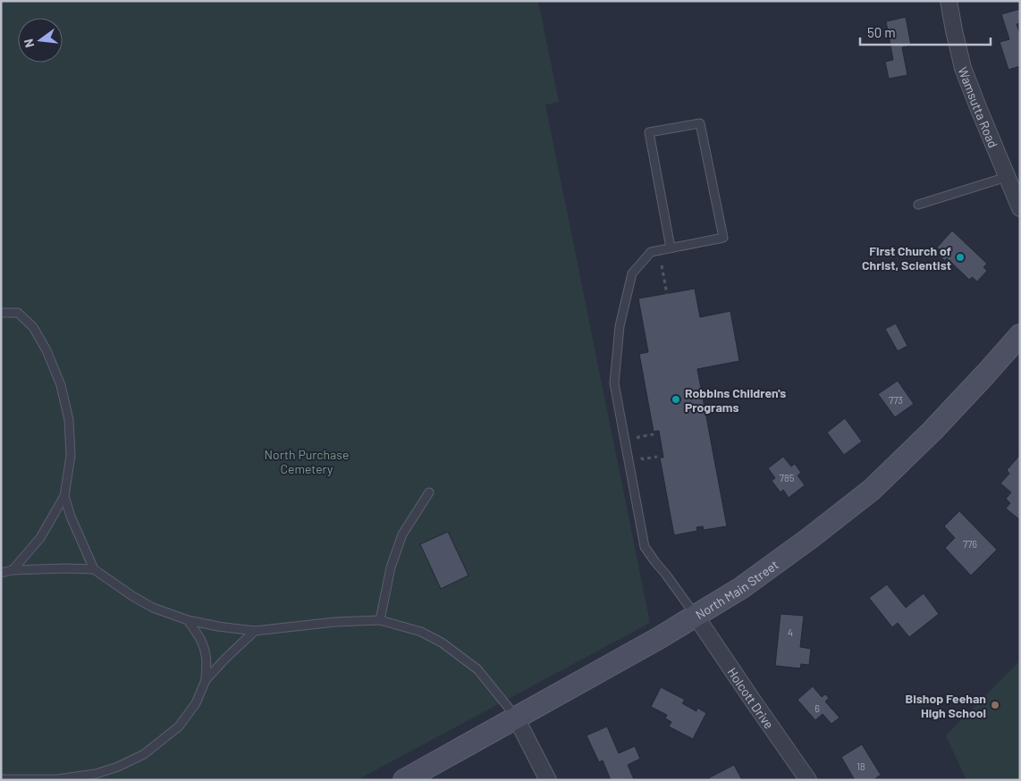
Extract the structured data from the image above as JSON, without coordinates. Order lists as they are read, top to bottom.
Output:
{
  "streets": {
    "main road": ["North Main Street"],
    "street": ["Wamsutta Road", "Holcott Drive"]
  },
  "crossings": [
    ["North Main Street", "Holcott Drive"]
  ],
  "parks": ["North Purchase Cemetery"],
  "places": ["First Church of Christ, Scientist", "Robbins Children's Programs", "Bishop Feehan High School"],
  "house_numbers": [
    "773",
    "785",
    "776",
    "4",
    "6",
    "18"
  ],
  "scale_bar": "50 m",
  "north": "left"
}
